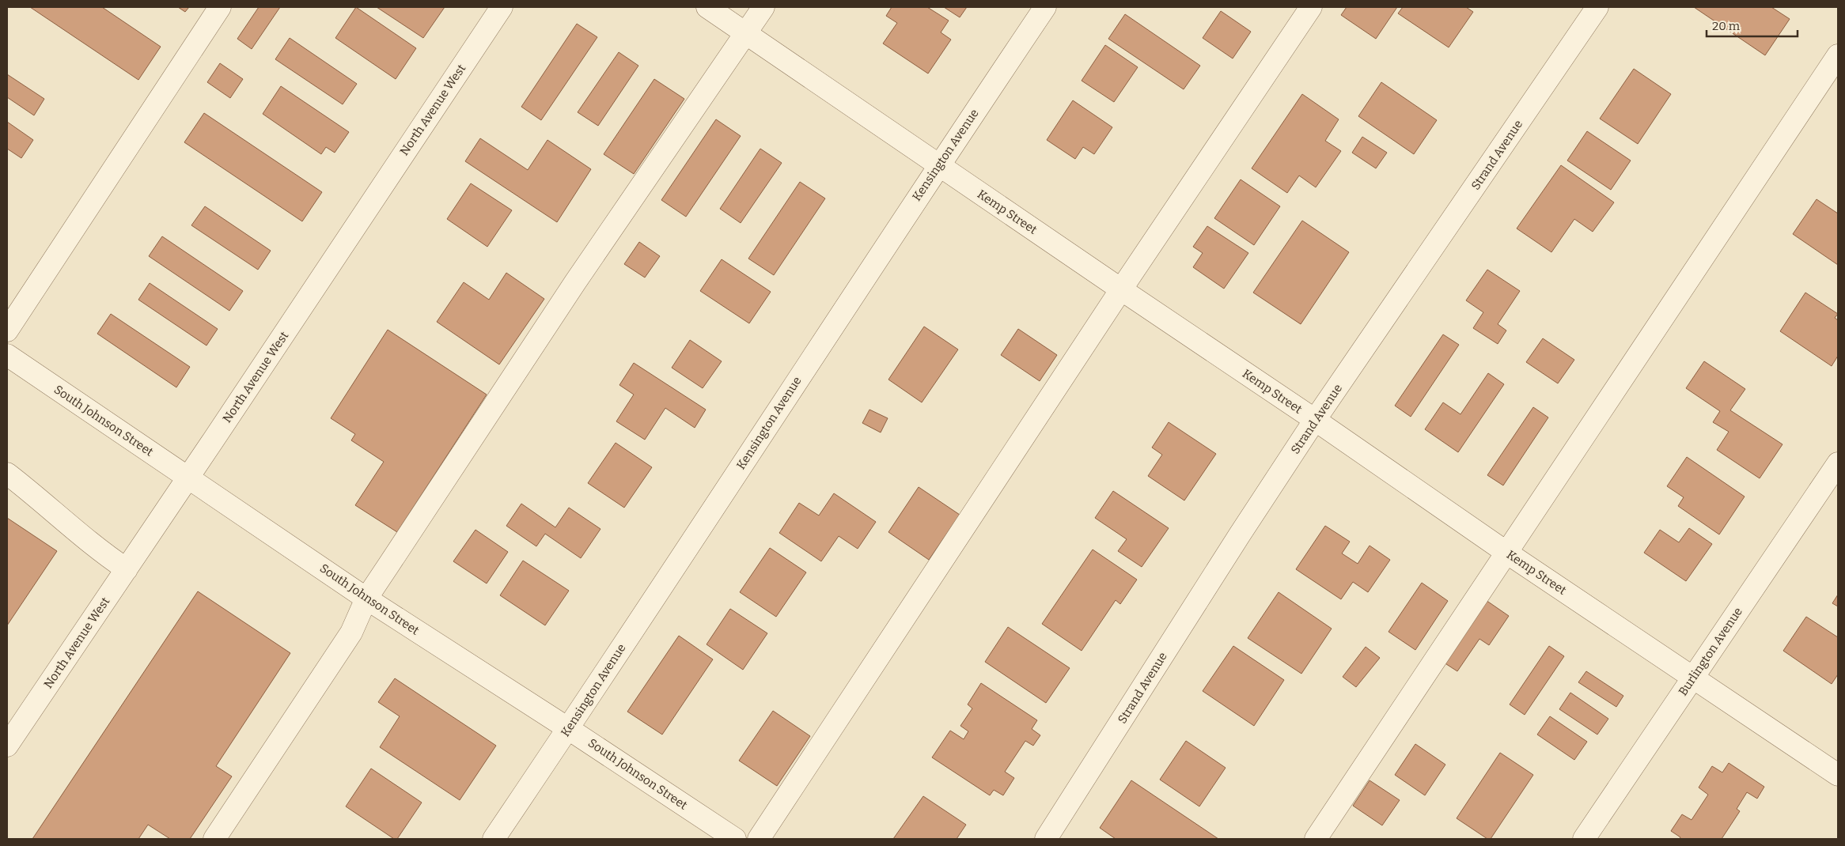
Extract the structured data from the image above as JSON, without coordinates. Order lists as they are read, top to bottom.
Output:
{
  "streets": {
    "street": [
      "North Avenue West",
      "Kensington Avenue",
      "Strand Avenue",
      "Kemp Street",
      "South Johnson Street",
      "Burlington Avenue"
    ]
  },
  "crossings": [
    ["North Avenue West", "South Johnson Street"],
    ["Kensington Avenue", "Kemp Street"],
    ["Kensington Avenue", "South Johnson Street"],
    ["Strand Avenue", "Kemp Street"],
    ["Kemp Street", "Burlington Avenue"]
  ],
  "scale_bar": "20 m"
}
